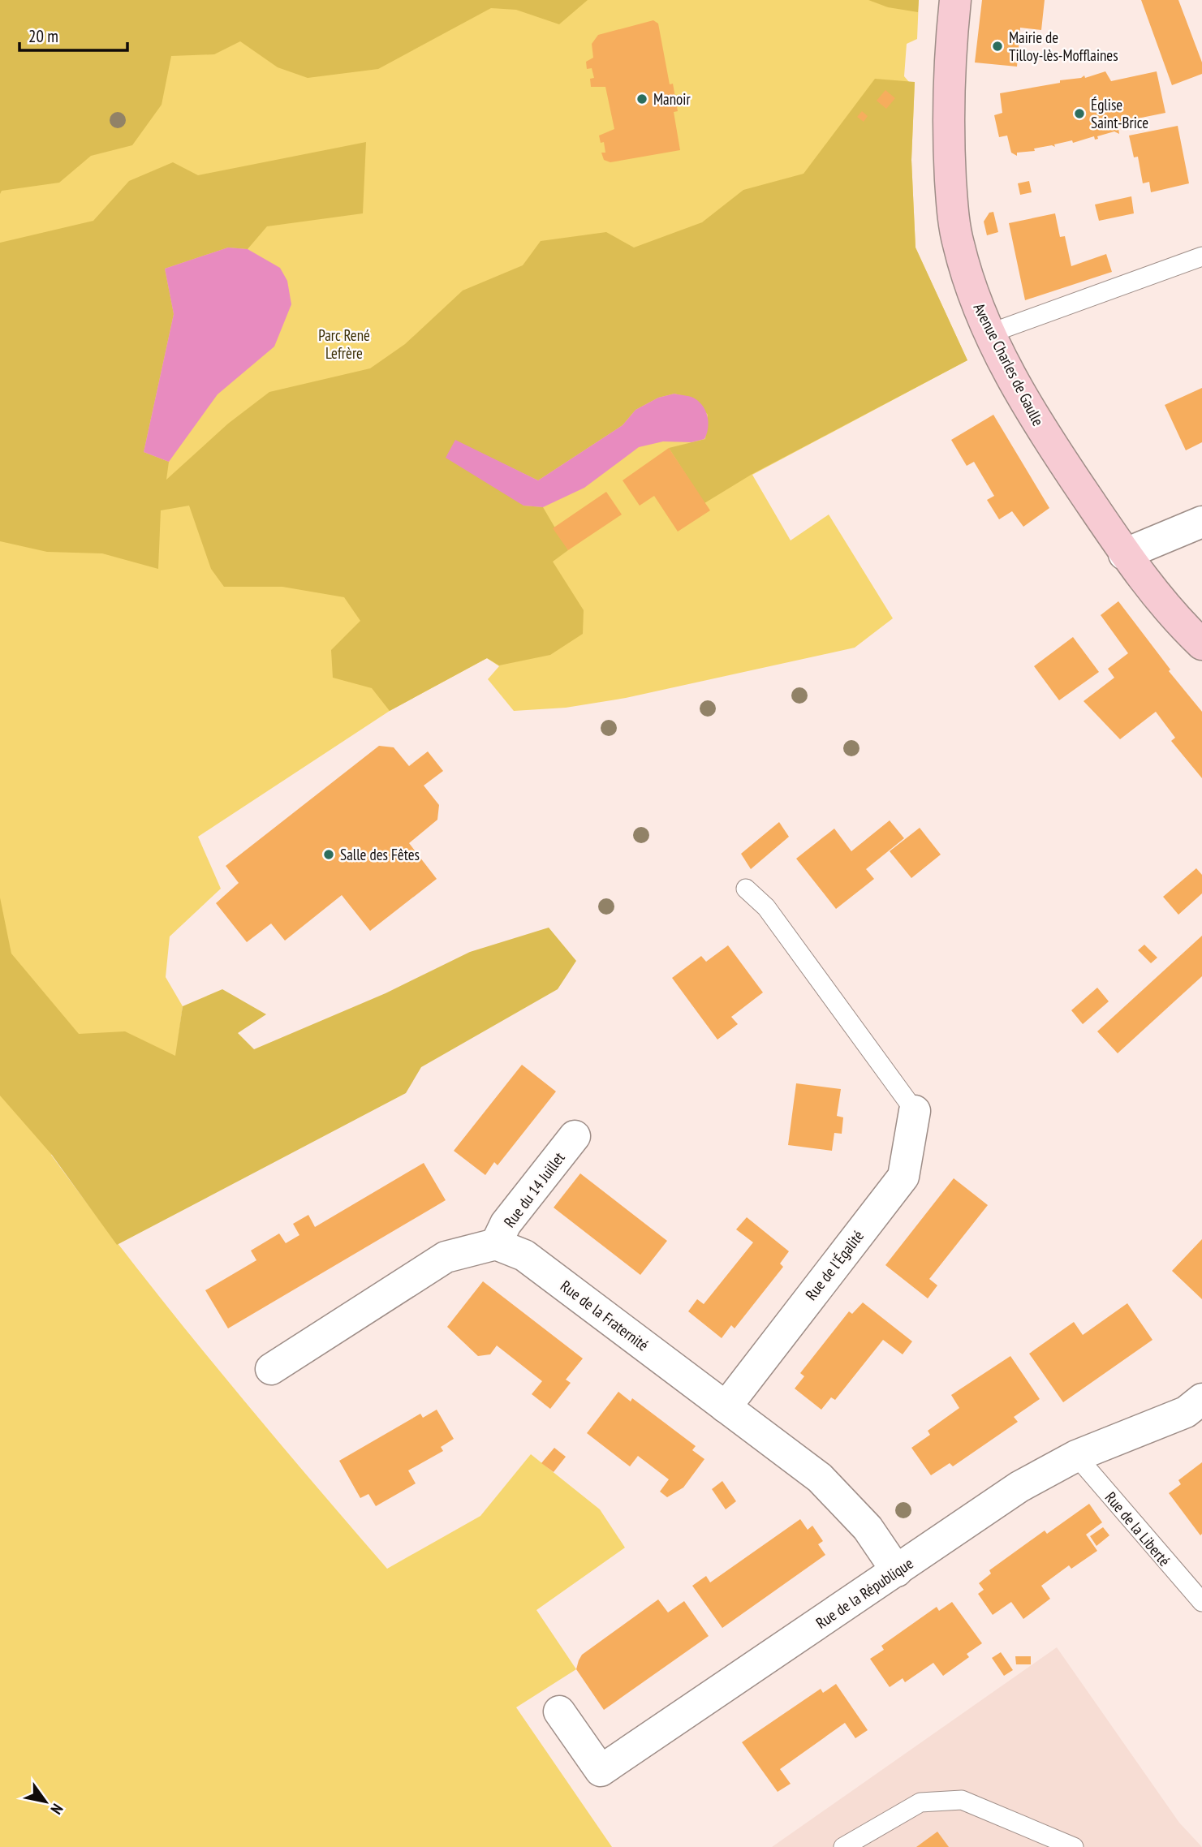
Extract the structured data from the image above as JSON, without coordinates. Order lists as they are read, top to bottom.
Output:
{
  "streets": {
    "street": [
      "Avenue Charles de Gaulle",
      "Rue du 14 Juillet",
      "Rue de l'Égalité",
      "Rue de la Fraternité",
      "Rue de la République"
    ],
    "lane": ["Rue de la Liberté"]
  },
  "crossings": [
    ["Rue du 14 Juillet", "Rue de la Fraternité"],
    ["Rue de l'Égalité", "Rue de la Fraternité"],
    ["Rue de la Fraternité", "Rue de la République"],
    ["Rue de la Liberté", "Rue de la République"]
  ],
  "parks": ["Parc René Lefrère"],
  "places": [
    "Mairie de Tilloy-lès-Mofflaines",
    "Manoir",
    "Église Saint-Brice",
    "Salle des Fêtes"
  ],
  "scale_bar": "20 m",
  "north": "bottom right"
}
